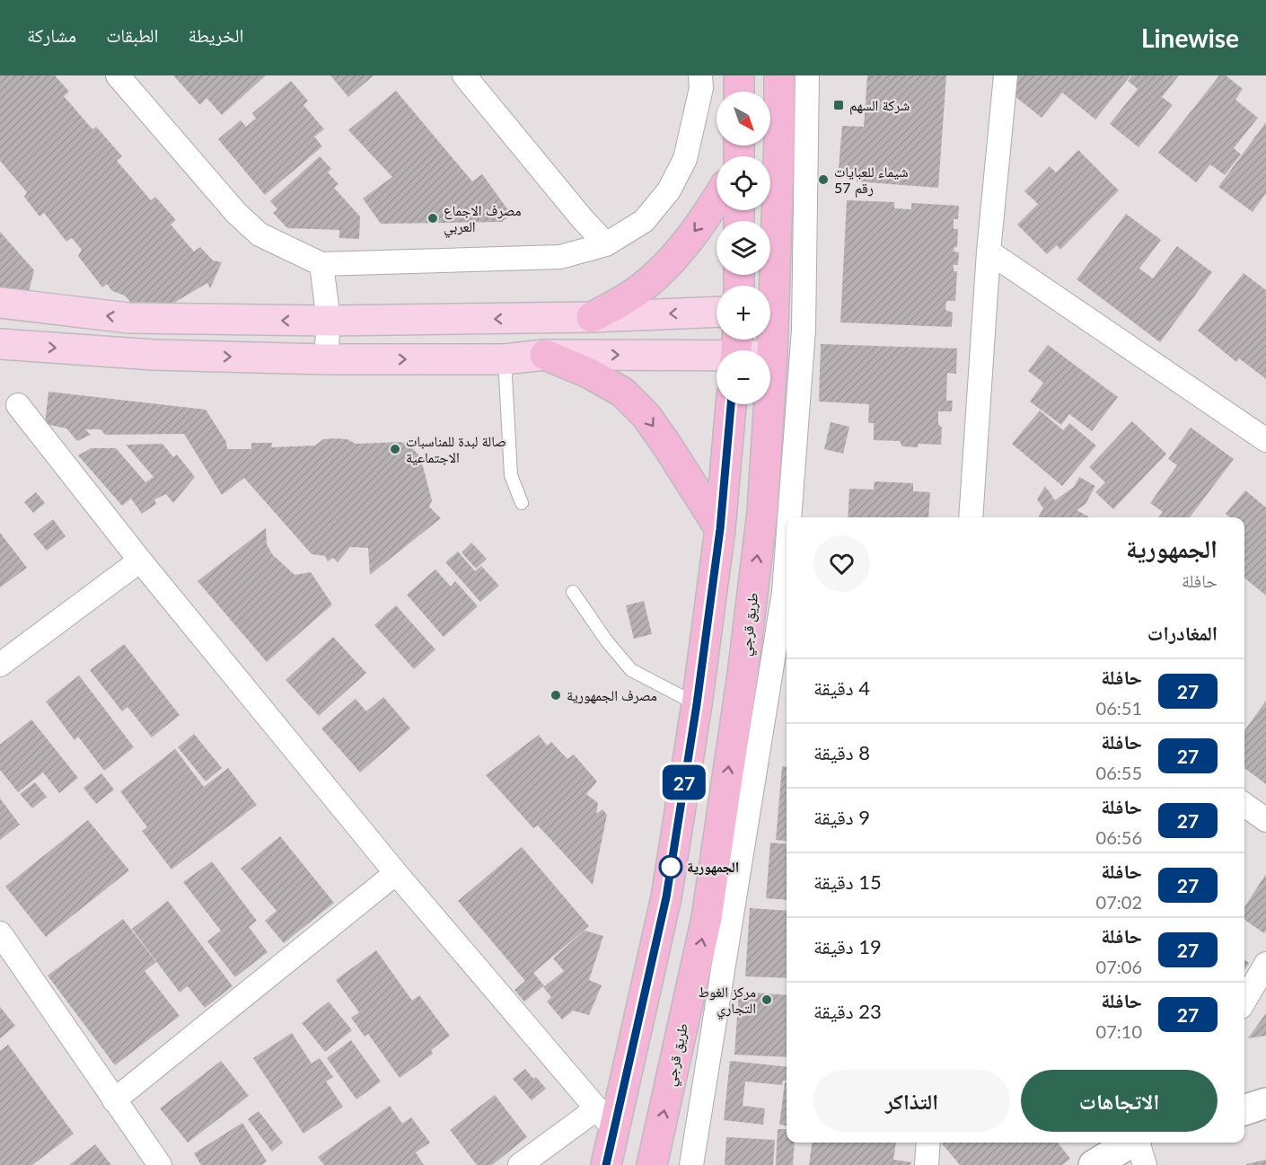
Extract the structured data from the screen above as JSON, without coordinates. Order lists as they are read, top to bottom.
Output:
{
  "streets": {
    "highway": ["طريق قرجي"]
  },
  "places": {
    "transit": ["شركة السهم"],
    "other": [
      "شيماء للعبايات رقم 57",
      "مصرف الاجماع العربي",
      "صالة لبدة للمناسبات الاجتماعية",
      "مصرف الجمهورية",
      "الجمهورية",
      "مركز الغوط التجاري"
    ]
  },
  "lines": ["bus line 27"],
  "north": "bottom right",
  "page": {
    "header": "Linewise",
    "nav": ["الخريطة", "الطبقات", "مشاركة"],
    "on_map": "27",
    "map_buttons": ["+", "−"],
    "heading": [
      ["الجمهورية", "حافلة"],
      "المغادرات"
    ],
    "list": [
      {
        "mark": "27",
        "name": "حافلة",
        "note": "06:51",
        "value": "4 دقيقة"
      },
      {
        "mark": "27",
        "name": "حافلة",
        "note": "06:55",
        "value": "8 دقيقة"
      },
      {
        "mark": "27",
        "name": "حافلة",
        "note": "06:56",
        "value": "9 دقيقة"
      },
      {
        "mark": "27",
        "name": "حافلة",
        "note": "07:02",
        "value": "15 دقيقة"
      },
      {
        "mark": "27",
        "name": "حافلة",
        "note": "07:06",
        "value": "19 دقيقة"
      },
      {
        "mark": "27",
        "name": "حافلة",
        "note": "07:10",
        "value": "23 دقيقة"
      }
    ],
    "buttons": ["الاتجاهات", "التذاكر"]
  }
}
